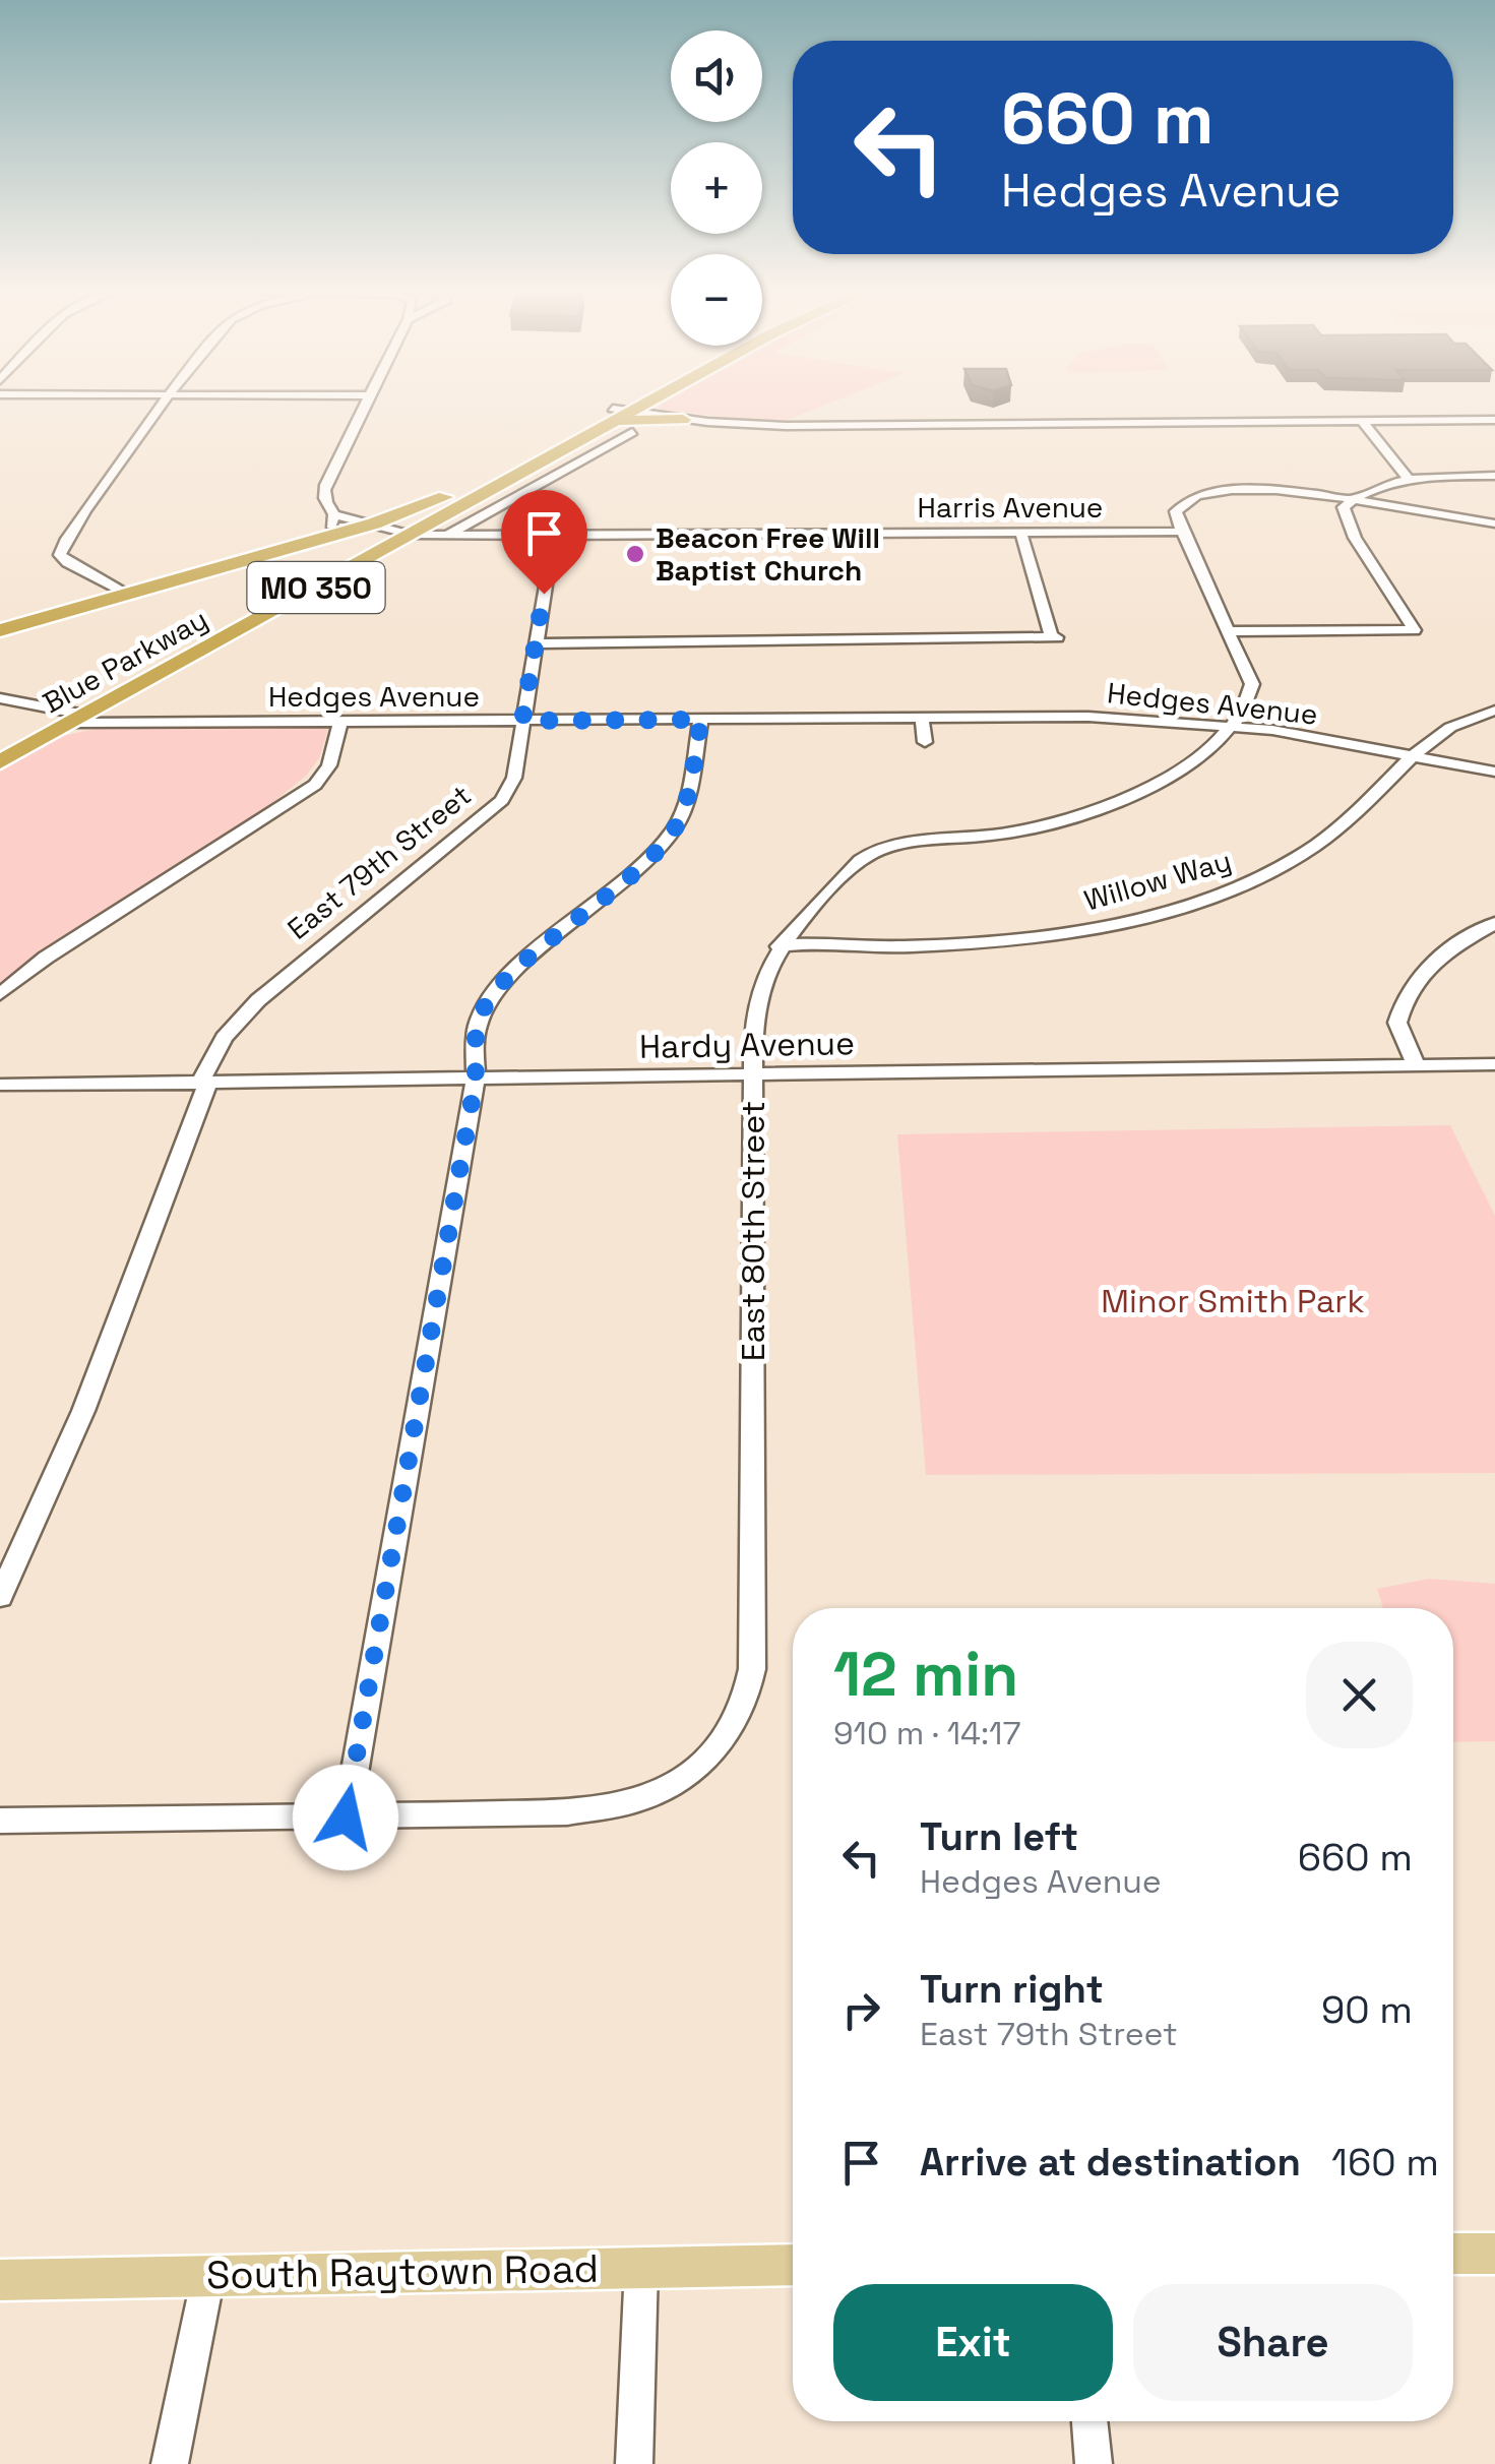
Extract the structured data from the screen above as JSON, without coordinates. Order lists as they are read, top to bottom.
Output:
{
  "streets": {
    "highway": ["MO 350", "Blue Parkway"],
    "main road": ["South Raytown Road"],
    "street": [
      "Harris Avenue",
      "Hedges Avenue",
      "East 79th Street",
      "Willow Way",
      "Hardy Avenue",
      "East 80th Street"
    ]
  },
  "crossings": [
    ["Harris Avenue", "Blue Parkway"],
    ["Harris Avenue", "East 79th Street"],
    ["Blue Parkway", "Hedges Avenue"],
    ["Hedges Avenue", "East 79th Street"],
    ["Hedges Avenue", "Willow Way"],
    ["Hedges Avenue", "East 80th Street"],
    ["East 79th Street", "Hardy Avenue"],
    ["Willow Way", "East 80th Street"],
    ["Hardy Avenue", "East 80th Street"]
  ],
  "parks": ["Minor Smith Park"],
  "places": ["Beacon Free Will Baptist Church"],
  "page": {
    "map_buttons": ["+", "−"],
    "turn": ["660 m", "Hedges Avenue"],
    "heading": ["12 min", "910 m · 14:17"],
    "list": [
      {
        "name": "Turn left",
        "note": "Hedges Avenue",
        "value": "660 m"
      },
      {
        "name": "Turn right",
        "note": "East 79th Street",
        "value": "90 m"
      },
      {
        "name": "Arrive at destination",
        "value": "160 m"
      }
    ],
    "buttons": ["Exit", "Share"]
  }
}
